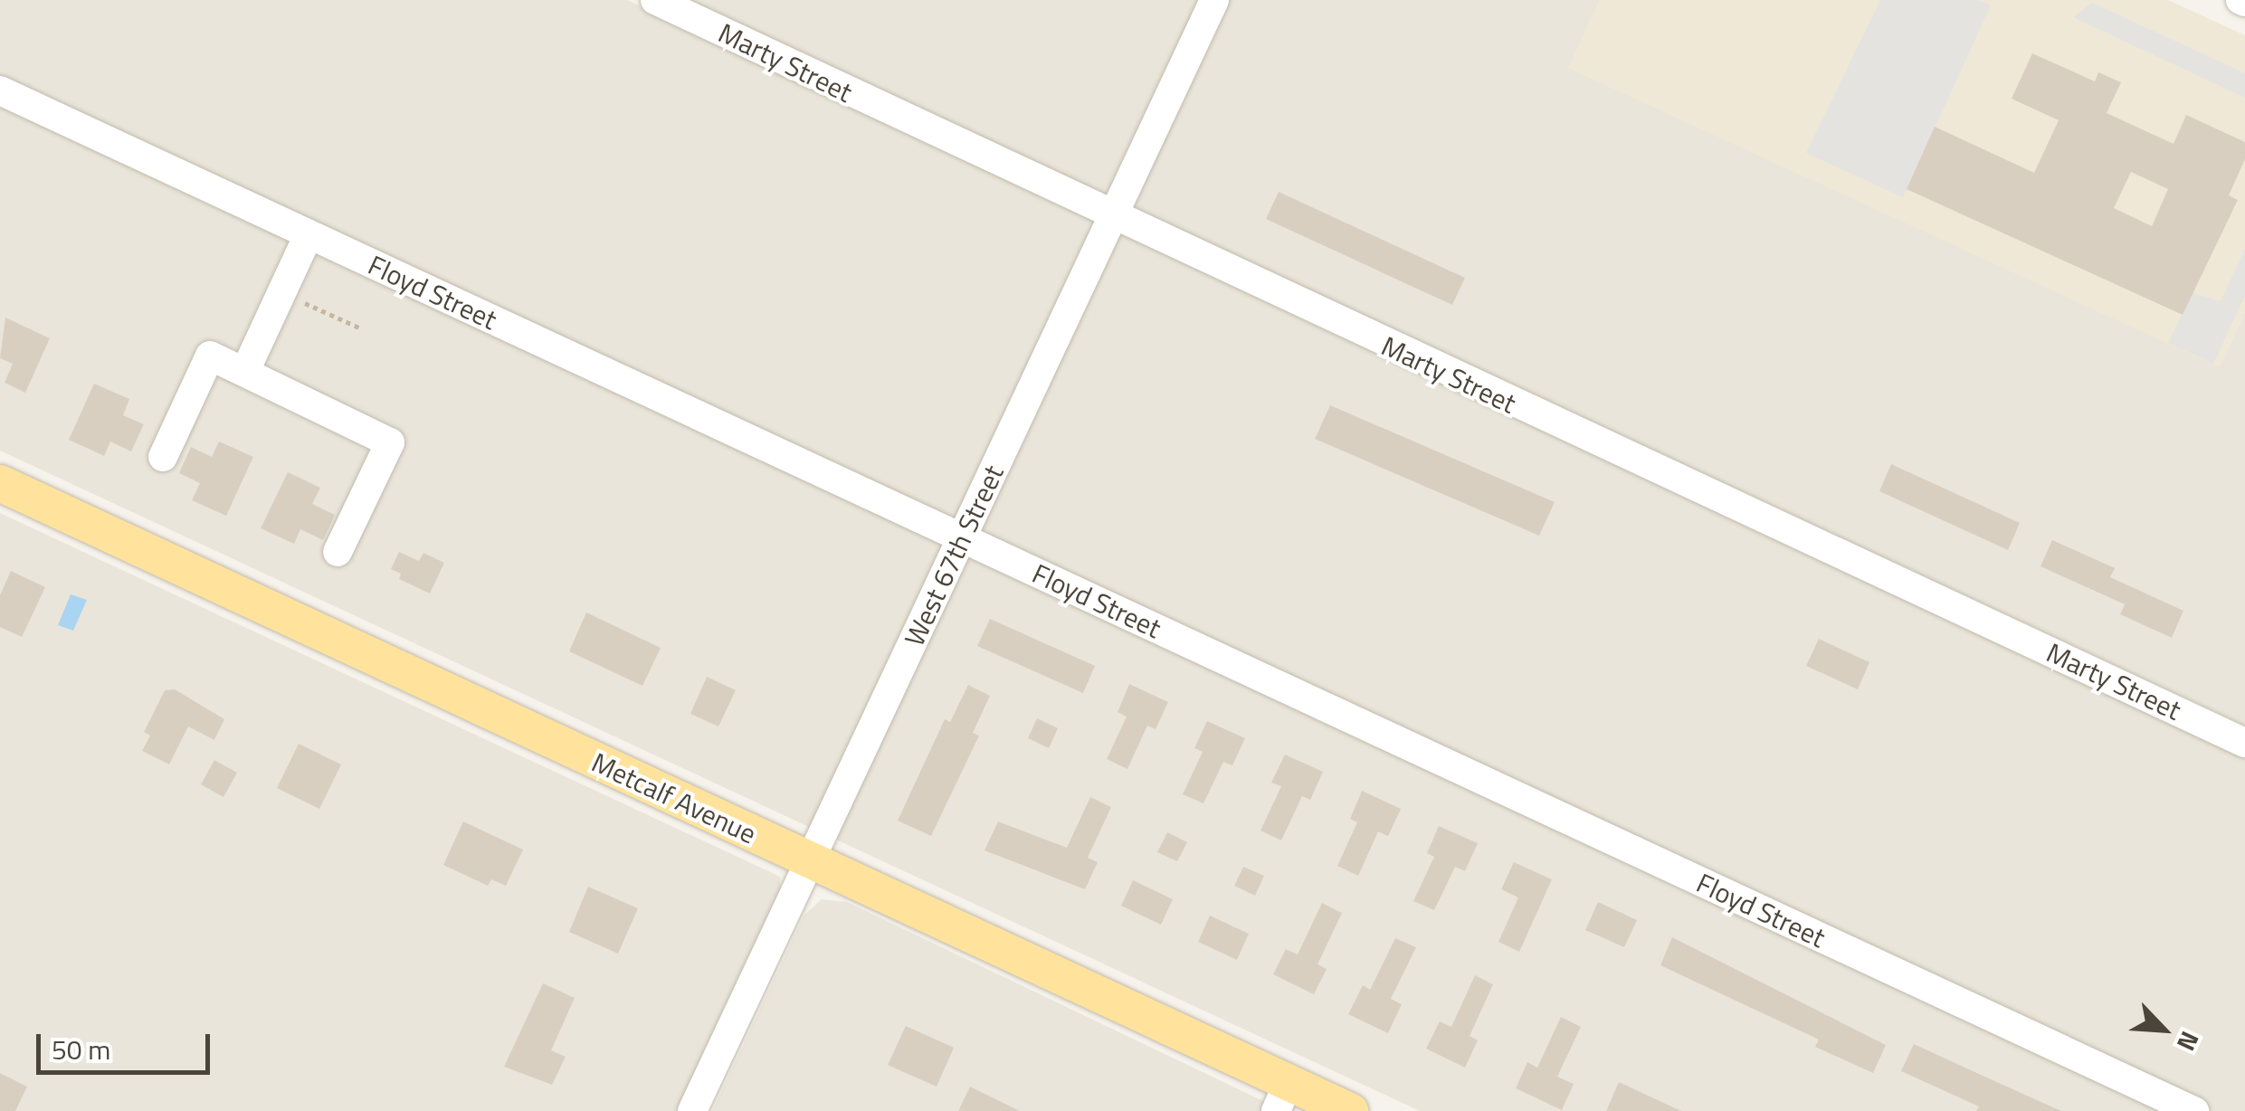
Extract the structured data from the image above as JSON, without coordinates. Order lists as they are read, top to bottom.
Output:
{
  "streets": {
    "main road": ["Metcalf Avenue"],
    "street": ["Marty Street", "Floyd Street", "West 67th Street"]
  },
  "crossings": [
    ["Marty Street", "West 67th Street"],
    ["Floyd Street", "West 67th Street"],
    ["West 67th Street", "Metcalf Avenue"]
  ],
  "scale_bar": "50 m",
  "north": "bottom right"
}
